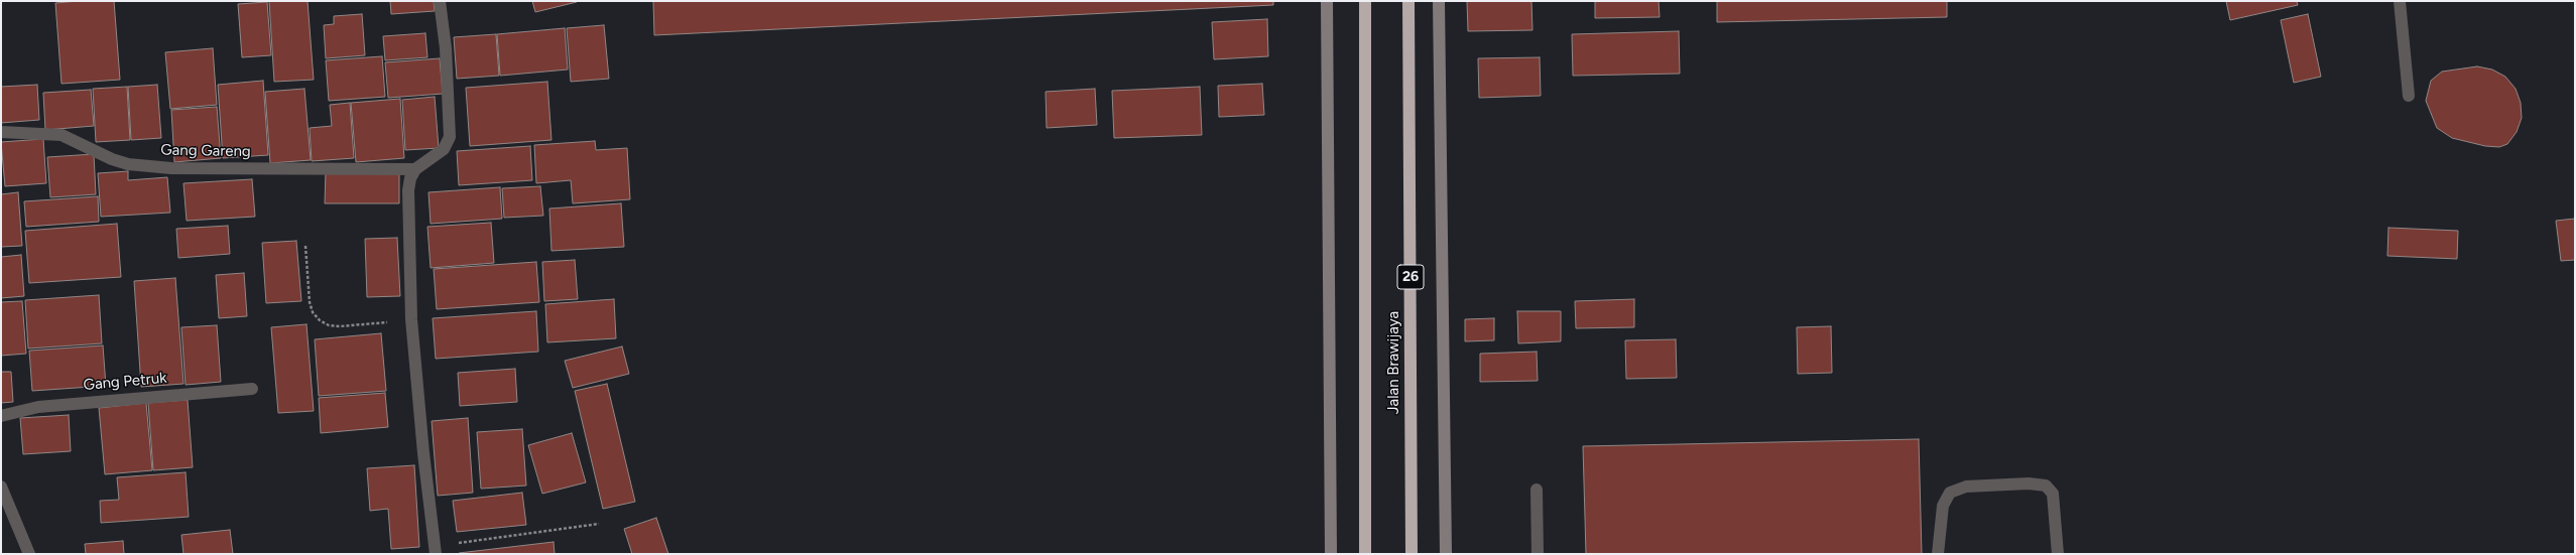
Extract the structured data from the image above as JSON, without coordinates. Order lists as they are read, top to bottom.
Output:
{
  "streets": {
    "highway": ["26", "Jalan Brawijaya"],
    "street": ["Gang Gareng", "Gang Petruk"]
  }
}
